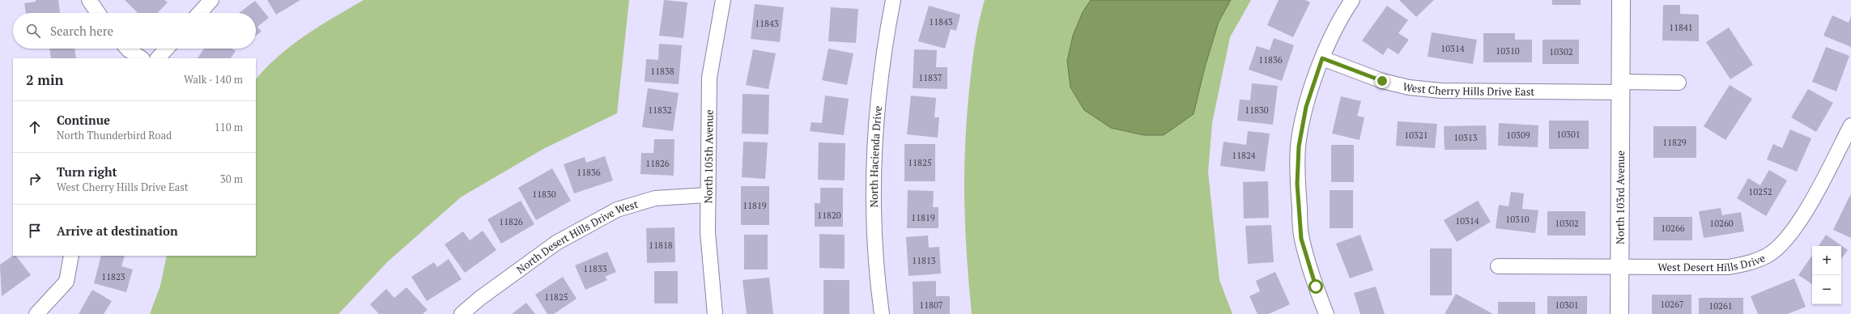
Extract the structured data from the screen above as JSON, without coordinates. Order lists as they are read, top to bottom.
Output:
{
  "streets": {
    "street": [
      "West Cherry Hills Drive East",
      "North 105th Avenue",
      "North Hacienda Drive",
      "North 103rd Avenue",
      "North Desert Hills Drive West",
      "West Desert Hills Drive"
    ]
  },
  "crossings": [
    ["West Cherry Hills Drive East", "North 103rd Avenue"],
    ["North 105th Avenue", "North Desert Hills Drive West"],
    ["North 103rd Avenue", "West Desert Hills Drive"]
  ],
  "house_numbers": [
    "11843",
    "11843",
    "11841",
    "10314",
    "10310",
    "10302",
    "11836",
    "11838",
    "11837",
    "11832",
    "11830",
    "10301",
    "10321",
    "10309",
    "10313",
    "11829",
    "11824",
    "11825",
    "11826",
    "11836",
    "10252",
    "11830",
    "11819",
    "11820",
    "11819",
    "10310",
    "10314",
    "11826",
    "10302",
    "10260",
    "10266",
    "11818",
    "11813",
    "11833",
    "11823",
    "11825",
    "10267",
    "11807",
    "10301",
    "10261"
  ],
  "page": {
    "search": "Search here",
    "heading": ["2 min", "Walk · 140 m"],
    "list": [
      ["Continue", "North Thunderbird Road", "110 m"],
      ["Turn right", "West Cherry Hills Drive East", "30 m"],
      "Arrive at destination"
    ],
    "map_buttons": ["+", "−"]
  }
}
